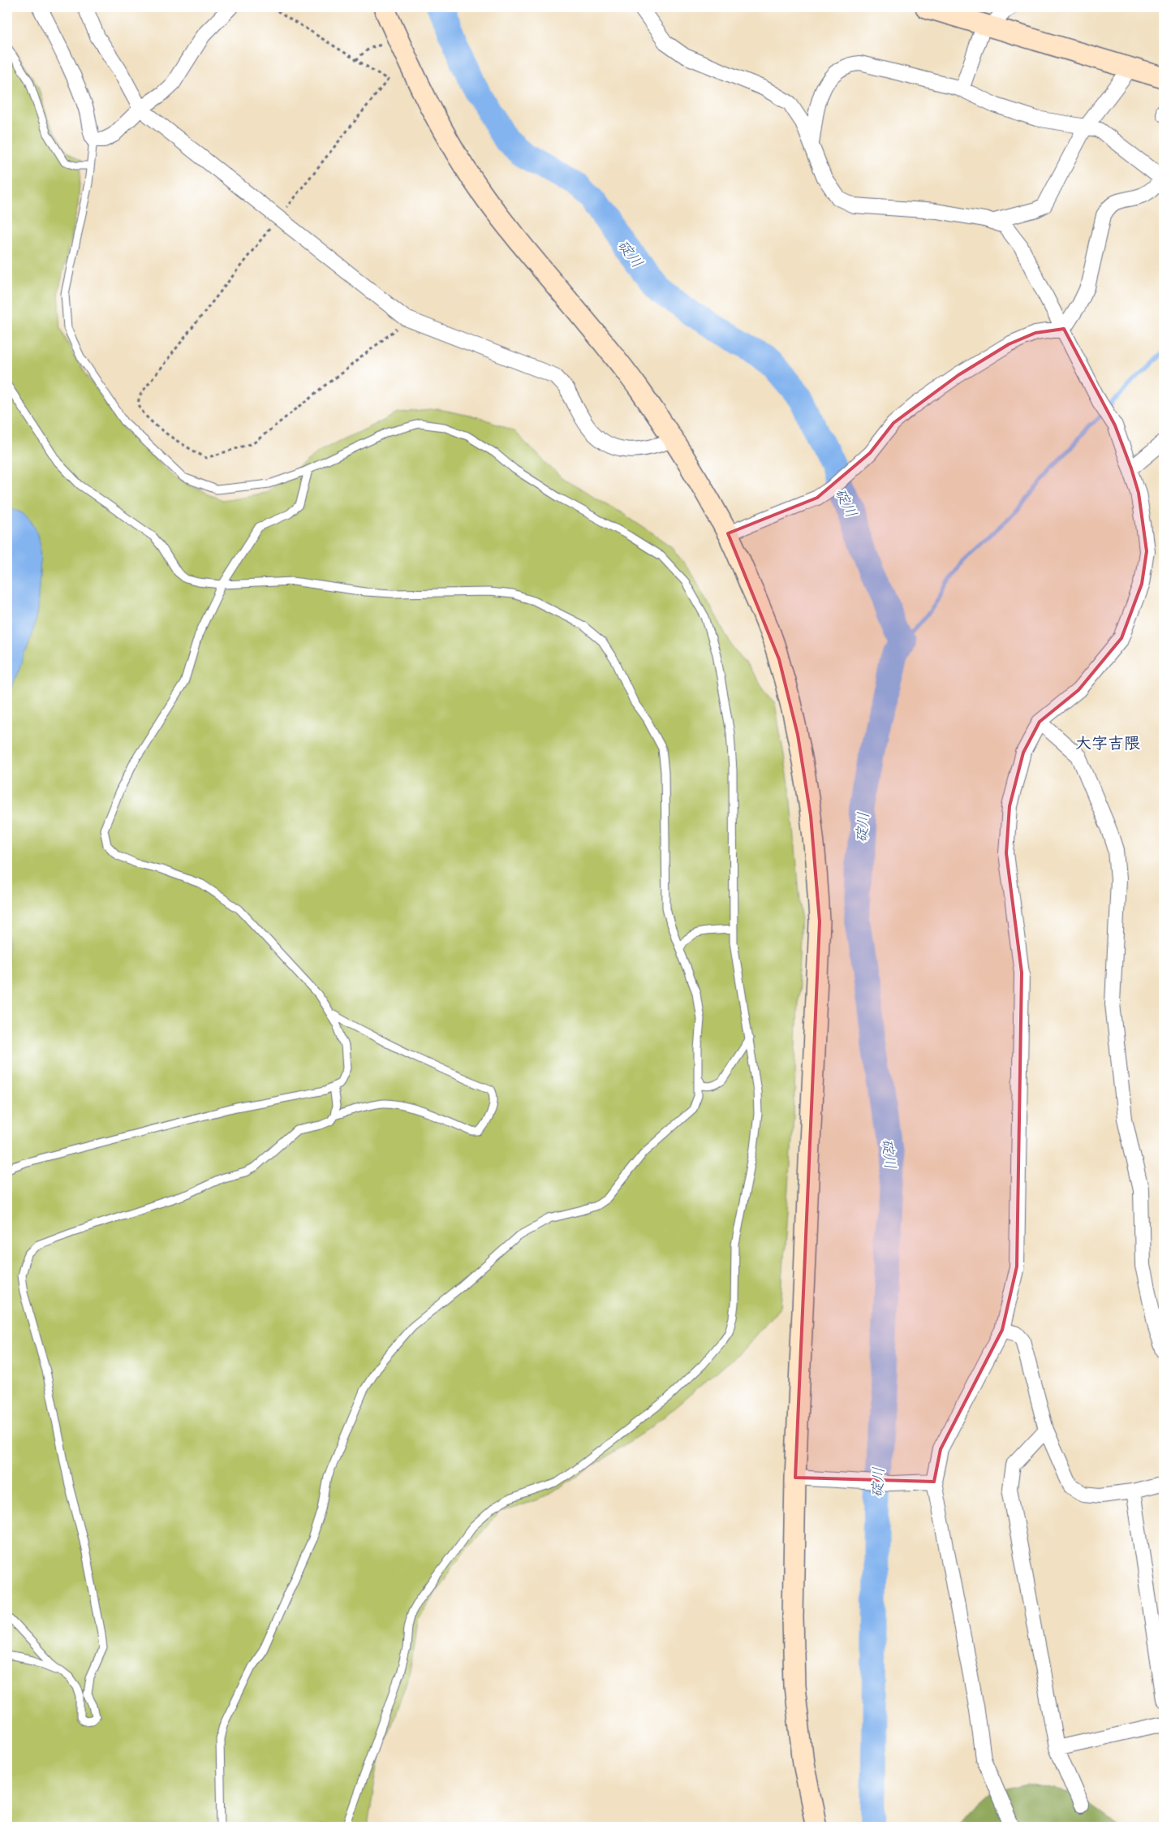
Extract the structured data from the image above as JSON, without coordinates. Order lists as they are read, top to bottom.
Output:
{
  "districts": ["大字吉隈"],
  "water": ["碇川"]
}
